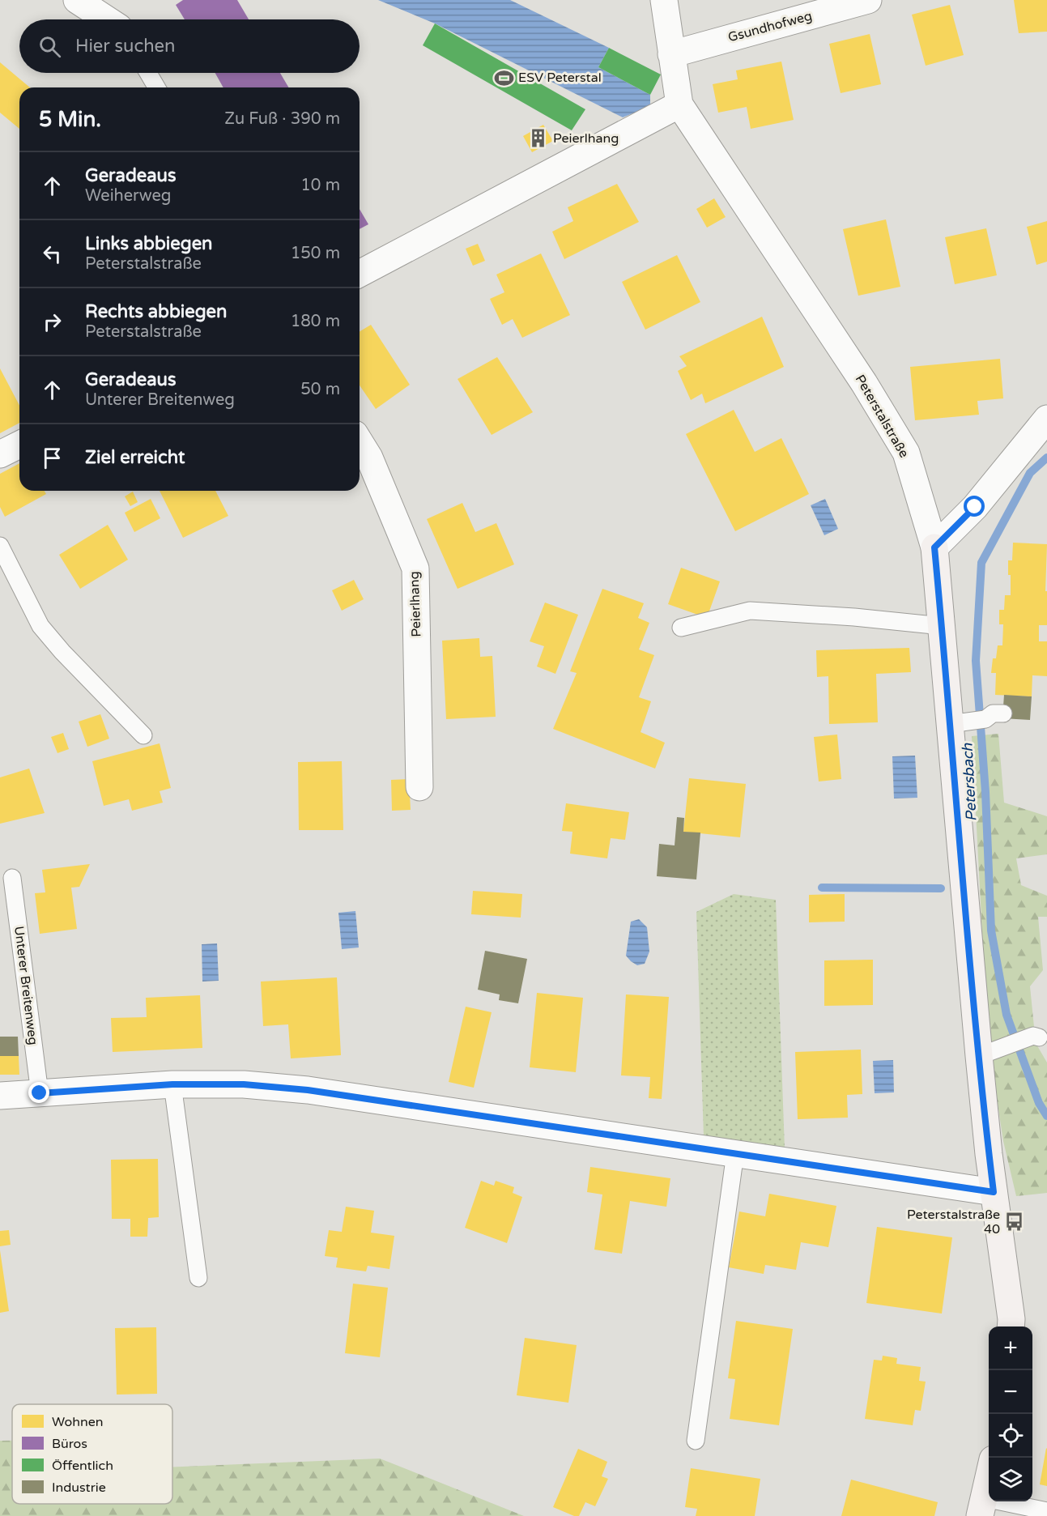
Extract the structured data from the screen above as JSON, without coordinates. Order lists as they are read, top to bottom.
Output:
{
  "streets": {
    "street": ["Gsundhofweg", "Peterstalstraße", "Peierlhang"],
    "lane": ["Unterer Breitenweg"]
  },
  "crossings": [
    ["Gsundhofweg", "Peterstalstraße"]
  ],
  "water": ["Petersbach"],
  "places": {
    "sports": ["ESV Peterstal"],
    "building": ["Peierlhang"],
    "bus stop": ["Peterstalstraße 40"]
  },
  "legend": [
    "Wohnen",
    "Büros",
    "Öffentlich",
    "Industrie"
  ],
  "page": {
    "search": "Hier suchen",
    "heading": ["5 Min.", "Zu Fuß · 390 m"],
    "list": [
      ["Geradeaus", "Weiherweg", "10 m"],
      ["Links abbiegen", "Peterstalstraße", "150 m"],
      ["Rechts abbiegen", "Peterstalstraße", "180 m"],
      ["Geradeaus", "Unterer Breitenweg", "50 m"],
      "Ziel erreicht"
    ],
    "map_buttons": ["+", "−"]
  }
}
